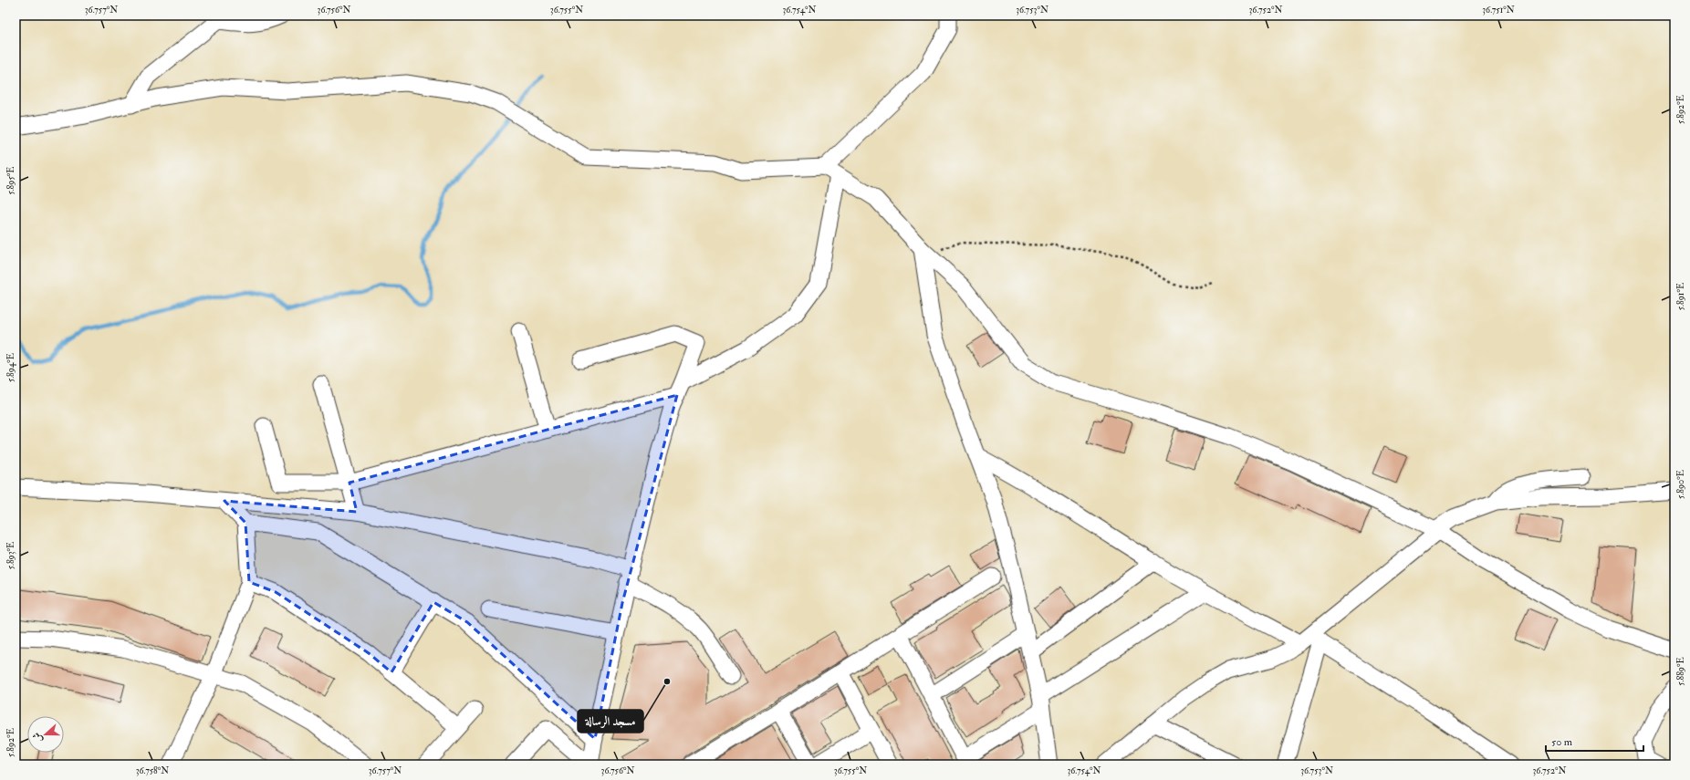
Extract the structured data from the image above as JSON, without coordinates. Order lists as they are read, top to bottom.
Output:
{
  "places": ["مسجد الرسالة"],
  "scale_bar": "50 m",
  "north": "left",
  "coordinates": [
    "36.757°N",
    "36.756°N",
    "36.755°N",
    "36.754°N",
    "36.753°N",
    "36.752°N",
    "36.751°N",
    "5.892°E",
    "5.895°E",
    "5.891°E",
    "5.894°E",
    "5.890°E",
    "5.893°E",
    "5.889°E",
    "36.758°N"
  ]
}
